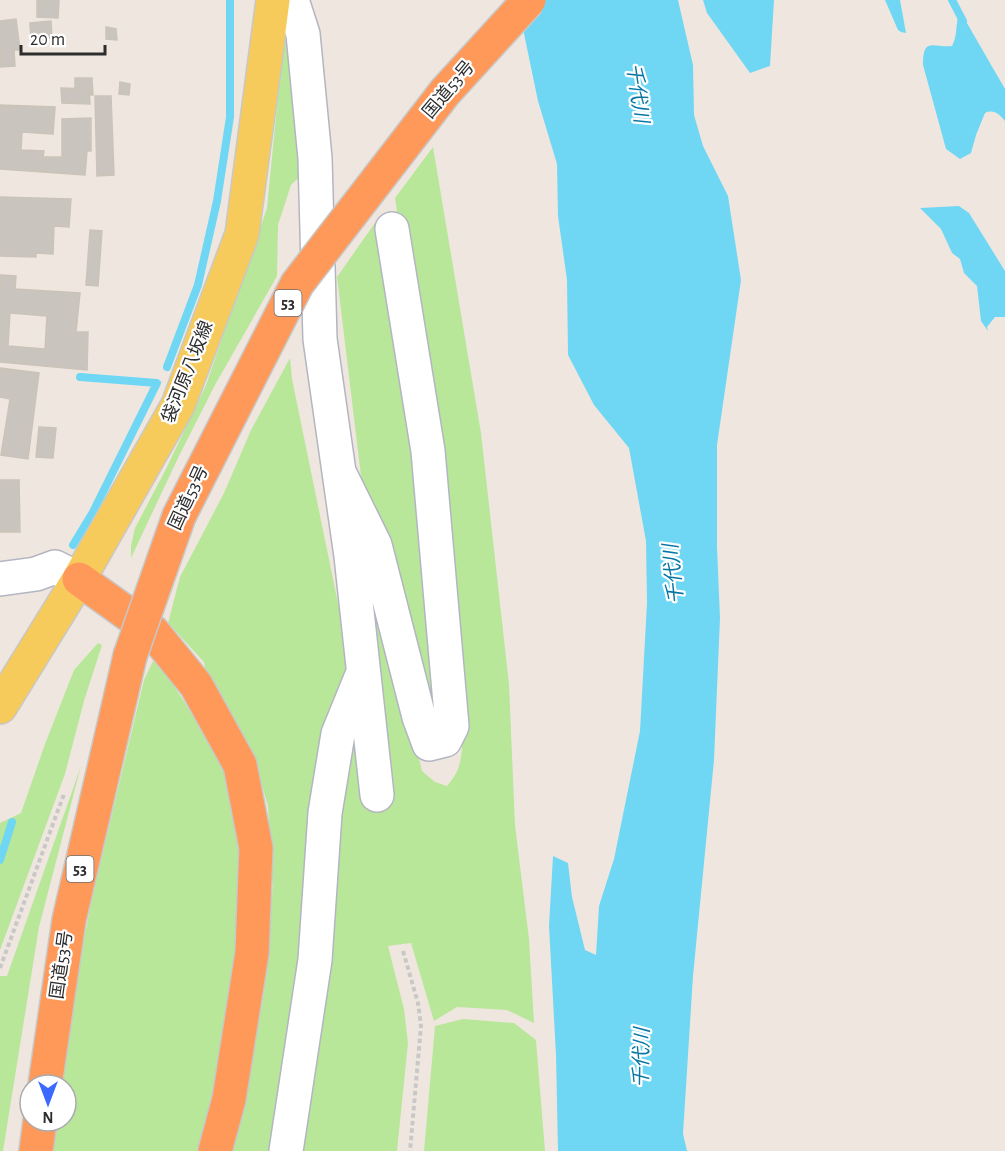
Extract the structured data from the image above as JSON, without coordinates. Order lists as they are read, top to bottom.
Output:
{
  "streets": {
    "highway": ["国道53号", "53"],
    "main road": ["袋河原八坂線"]
  },
  "water": ["千代川"],
  "scale_bar": "20 m",
  "north": "bottom"
}
